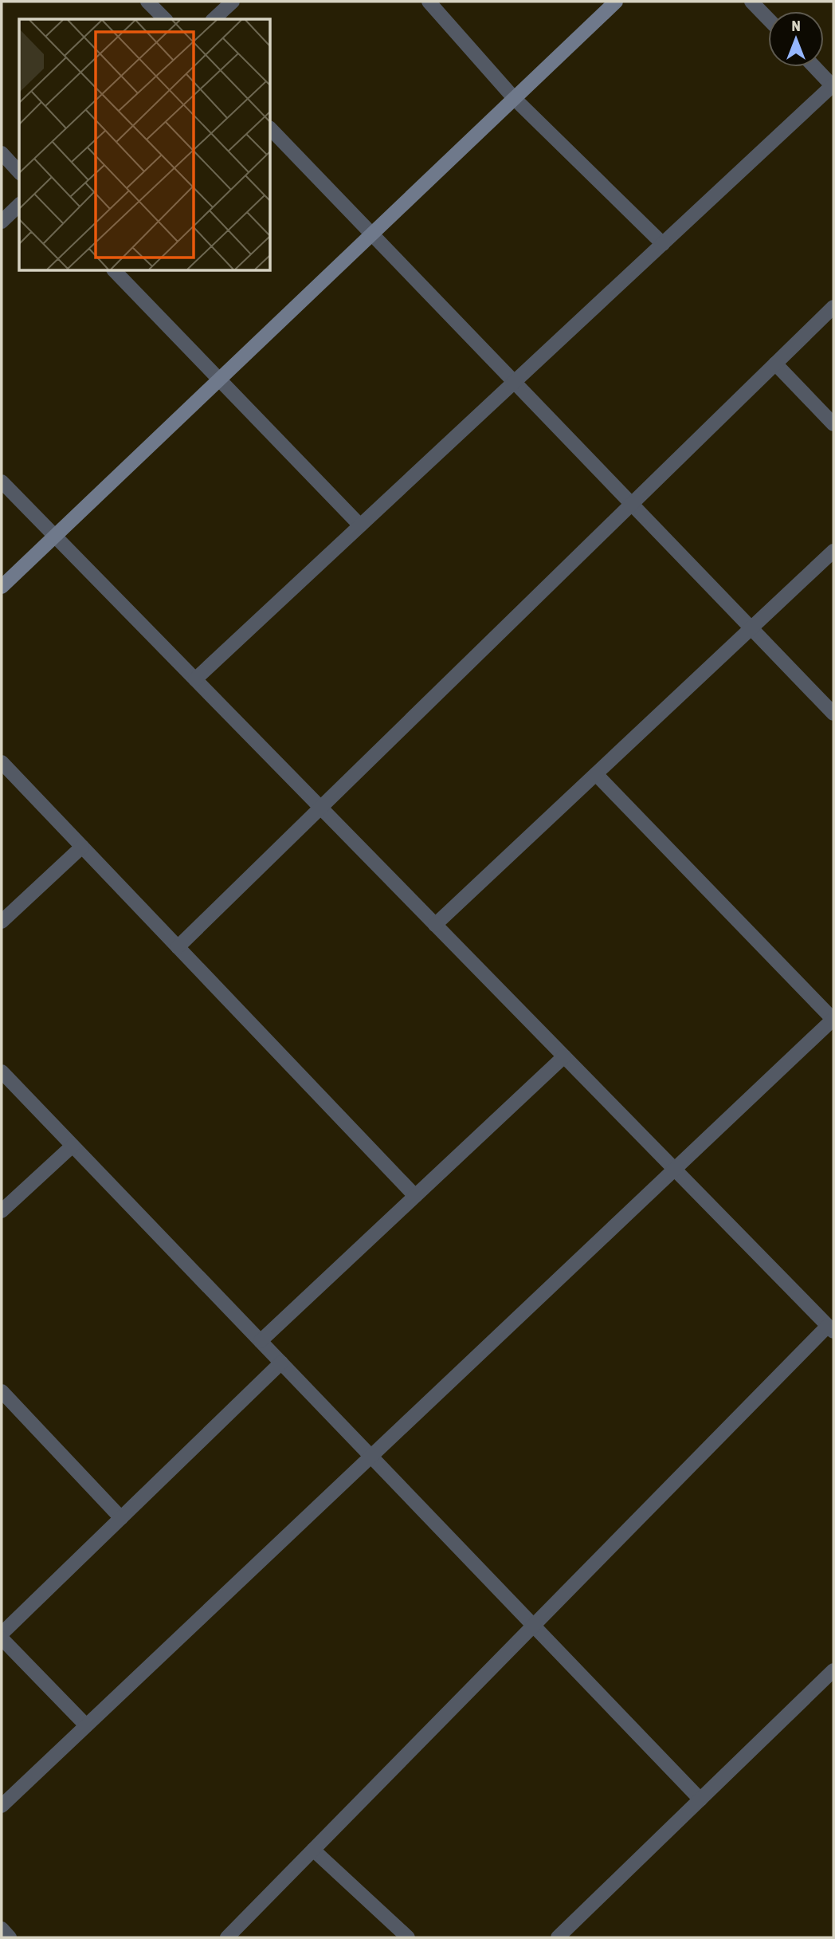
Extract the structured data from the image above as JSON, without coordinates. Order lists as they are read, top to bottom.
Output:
{
  "north": "top"
}
